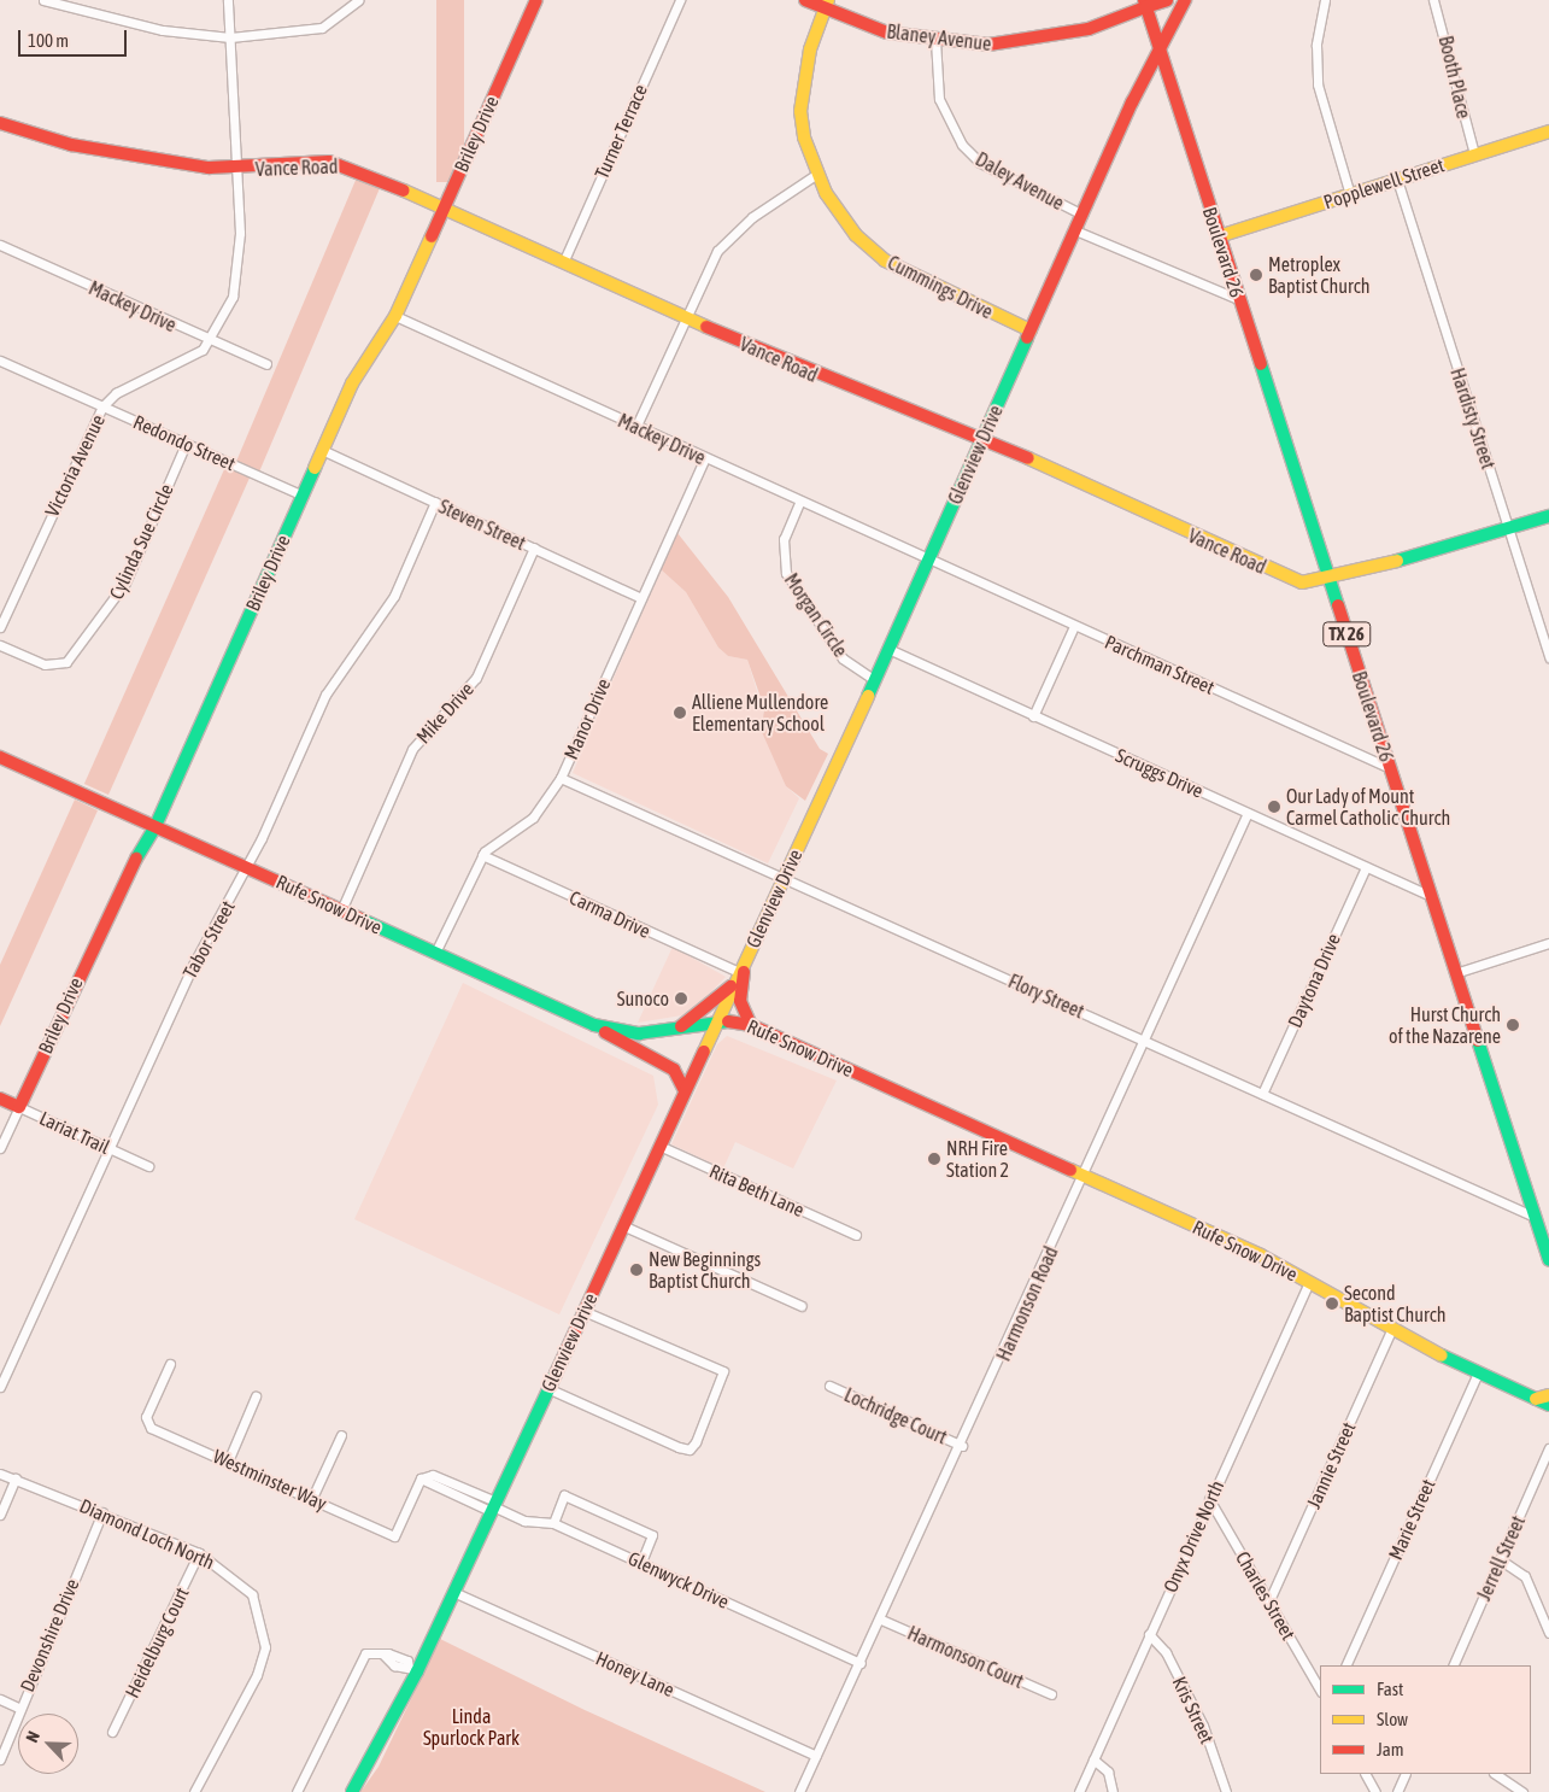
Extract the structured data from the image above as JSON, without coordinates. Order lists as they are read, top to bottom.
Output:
{
  "streets": {
    "main road": [
      "Blaney Avenue",
      "Briley Drive",
      "Vance Road",
      "Popplewell Street",
      "Boulevard 26",
      "Cummings Drive",
      "Glenview Drive",
      "TX 26",
      "Rufe Snow Drive",
      "Lariat Trail"
    ],
    "street": [
      "Booth Place",
      "Turner Terrace",
      "Daley Avenue",
      "Mackey Drive",
      "Hardisty Street",
      "Redondo Street",
      "Victoria Avenue",
      "Steven Street",
      "Cylinda Sue Circle",
      "Morgan Circle",
      "Parchman Street",
      "Mike Drive",
      "Manor Drive",
      "Scruggs Drive",
      "Carma Drive",
      "Tabor Street",
      "Daytona Drive",
      "Flory Street",
      "Rita Beth Lane",
      "Harmonson Road",
      "Lochridge Court",
      "Jannie Street",
      "Westminster Way",
      "Marie Street",
      "Diamond Loch North",
      "Onyx Drive North",
      "Jerrell Street",
      "Glenwyck Drive",
      "Charles Street",
      "Devonshire Drive",
      "Heidelburg Court",
      "Harmonson Court",
      "Honey Lane",
      "Kris Street"
    ]
  },
  "crossings": [
    ["Blaney Avenue", "Daley Avenue"],
    ["Blaney Avenue", "Boulevard 26"],
    ["Blaney Avenue", "Cummings Drive"],
    ["Booth Place", "Popplewell Street"],
    ["Turner Terrace", "Vance Road"],
    ["Briley Drive", "Vance Road"],
    ["Briley Drive", "Mackey Drive"],
    ["Briley Drive", "Redondo Street"],
    ["Briley Drive", "Steven Street"],
    ["Briley Drive", "Rufe Snow Drive"],
    ["Briley Drive", "Lariat Trail"],
    ["Vance Road", "Boulevard 26"],
    ["Vance Road", "Hardisty Street"],
    ["Vance Road", "Glenview Drive"],
    ["Vance Road", "Victoria Avenue"],
    ["Daley Avenue", "Boulevard 26"],
    ["Daley Avenue", "Glenview Drive"],
    ["Popplewell Street", "Boulevard 26"],
    ["Popplewell Street", "Hardisty Street"],
    ["Boulevard 26", "Glenview Drive"],
    ["Boulevard 26", "Parchman Street"],
    ["Boulevard 26", "Scruggs Drive"],
    ["Boulevard 26", "Flory Street"],
    ["Cummings Drive", "Glenview Drive"],
    ["Mackey Drive", "Glenview Drive"],
    ["Mackey Drive", "Victoria Avenue"],
    ["Mackey Drive", "Morgan Circle"],
    ["Mackey Drive", "Parchman Street"],
    ["Mackey Drive", "Manor Drive"],
    ["Redondo Street", "Victoria Avenue"],
    ["Redondo Street", "Cylinda Sue Circle"],
    ["Glenview Drive", "Morgan Circle"],
    ["Glenview Drive", "Parchman Street"],
    ["Glenview Drive", "Scruggs Drive"],
    ["Glenview Drive", "Rufe Snow Drive"],
    ["Glenview Drive", "Carma Drive"],
    ["Glenview Drive", "Flory Street"],
    ["Glenview Drive", "Rita Beth Lane"],
    ["Glenview Drive", "Glenwyck Drive"],
    ["Glenview Drive", "Honey Lane"],
    ["Steven Street", "Mike Drive"],
    ["Steven Street", "Manor Drive"],
    ["Steven Street", "Tabor Street"],
    ["Mike Drive", "Rufe Snow Drive"],
    ["Manor Drive", "Rufe Snow Drive"],
    ["Manor Drive", "Carma Drive"],
    ["Manor Drive", "Flory Street"],
    ["Scruggs Drive", "Daytona Drive"],
    ["Scruggs Drive", "Harmonson Road"],
    ["Rufe Snow Drive", "Tabor Street"],
    ["Rufe Snow Drive", "Harmonson Road"],
    ["Rufe Snow Drive", "Jannie Street"],
    ["Rufe Snow Drive", "Marie Street"],
    ["Rufe Snow Drive", "Onyx Drive North"],
    ["Tabor Street", "Lariat Trail"],
    ["Daytona Drive", "Flory Street"],
    ["Flory Street", "Harmonson Road"],
    ["Harmonson Road", "Lochridge Court"],
    ["Harmonson Road", "Glenwyck Drive"],
    ["Harmonson Road", "Harmonson Court"],
    ["Harmonson Road", "Honey Lane"],
    ["Jannie Street", "Charles Street"],
    ["Westminster Way", "Glenwyck Drive"],
    ["Diamond Loch North", "Devonshire Drive"],
    ["Diamond Loch North", "Heidelburg Court"],
    ["Onyx Drive North", "Charles Street"],
    ["Onyx Drive North", "Kris Street"]
  ],
  "parks": ["Linda Spurlock Park"],
  "places": [
    "Metroplex Baptist Church",
    "Alliene Mullendore Elementary School",
    "Our Lady of Mount Carmel Catholic Church",
    "Sunoco",
    "Hurst Church of the Nazarene",
    "NRH Fire Station 2",
    "New Beginnings Baptist Church",
    "Second Baptist Church"
  ],
  "legend": ["Fast", "Slow", "Jam"],
  "scale_bar": "100 m",
  "north": "top left"
}
